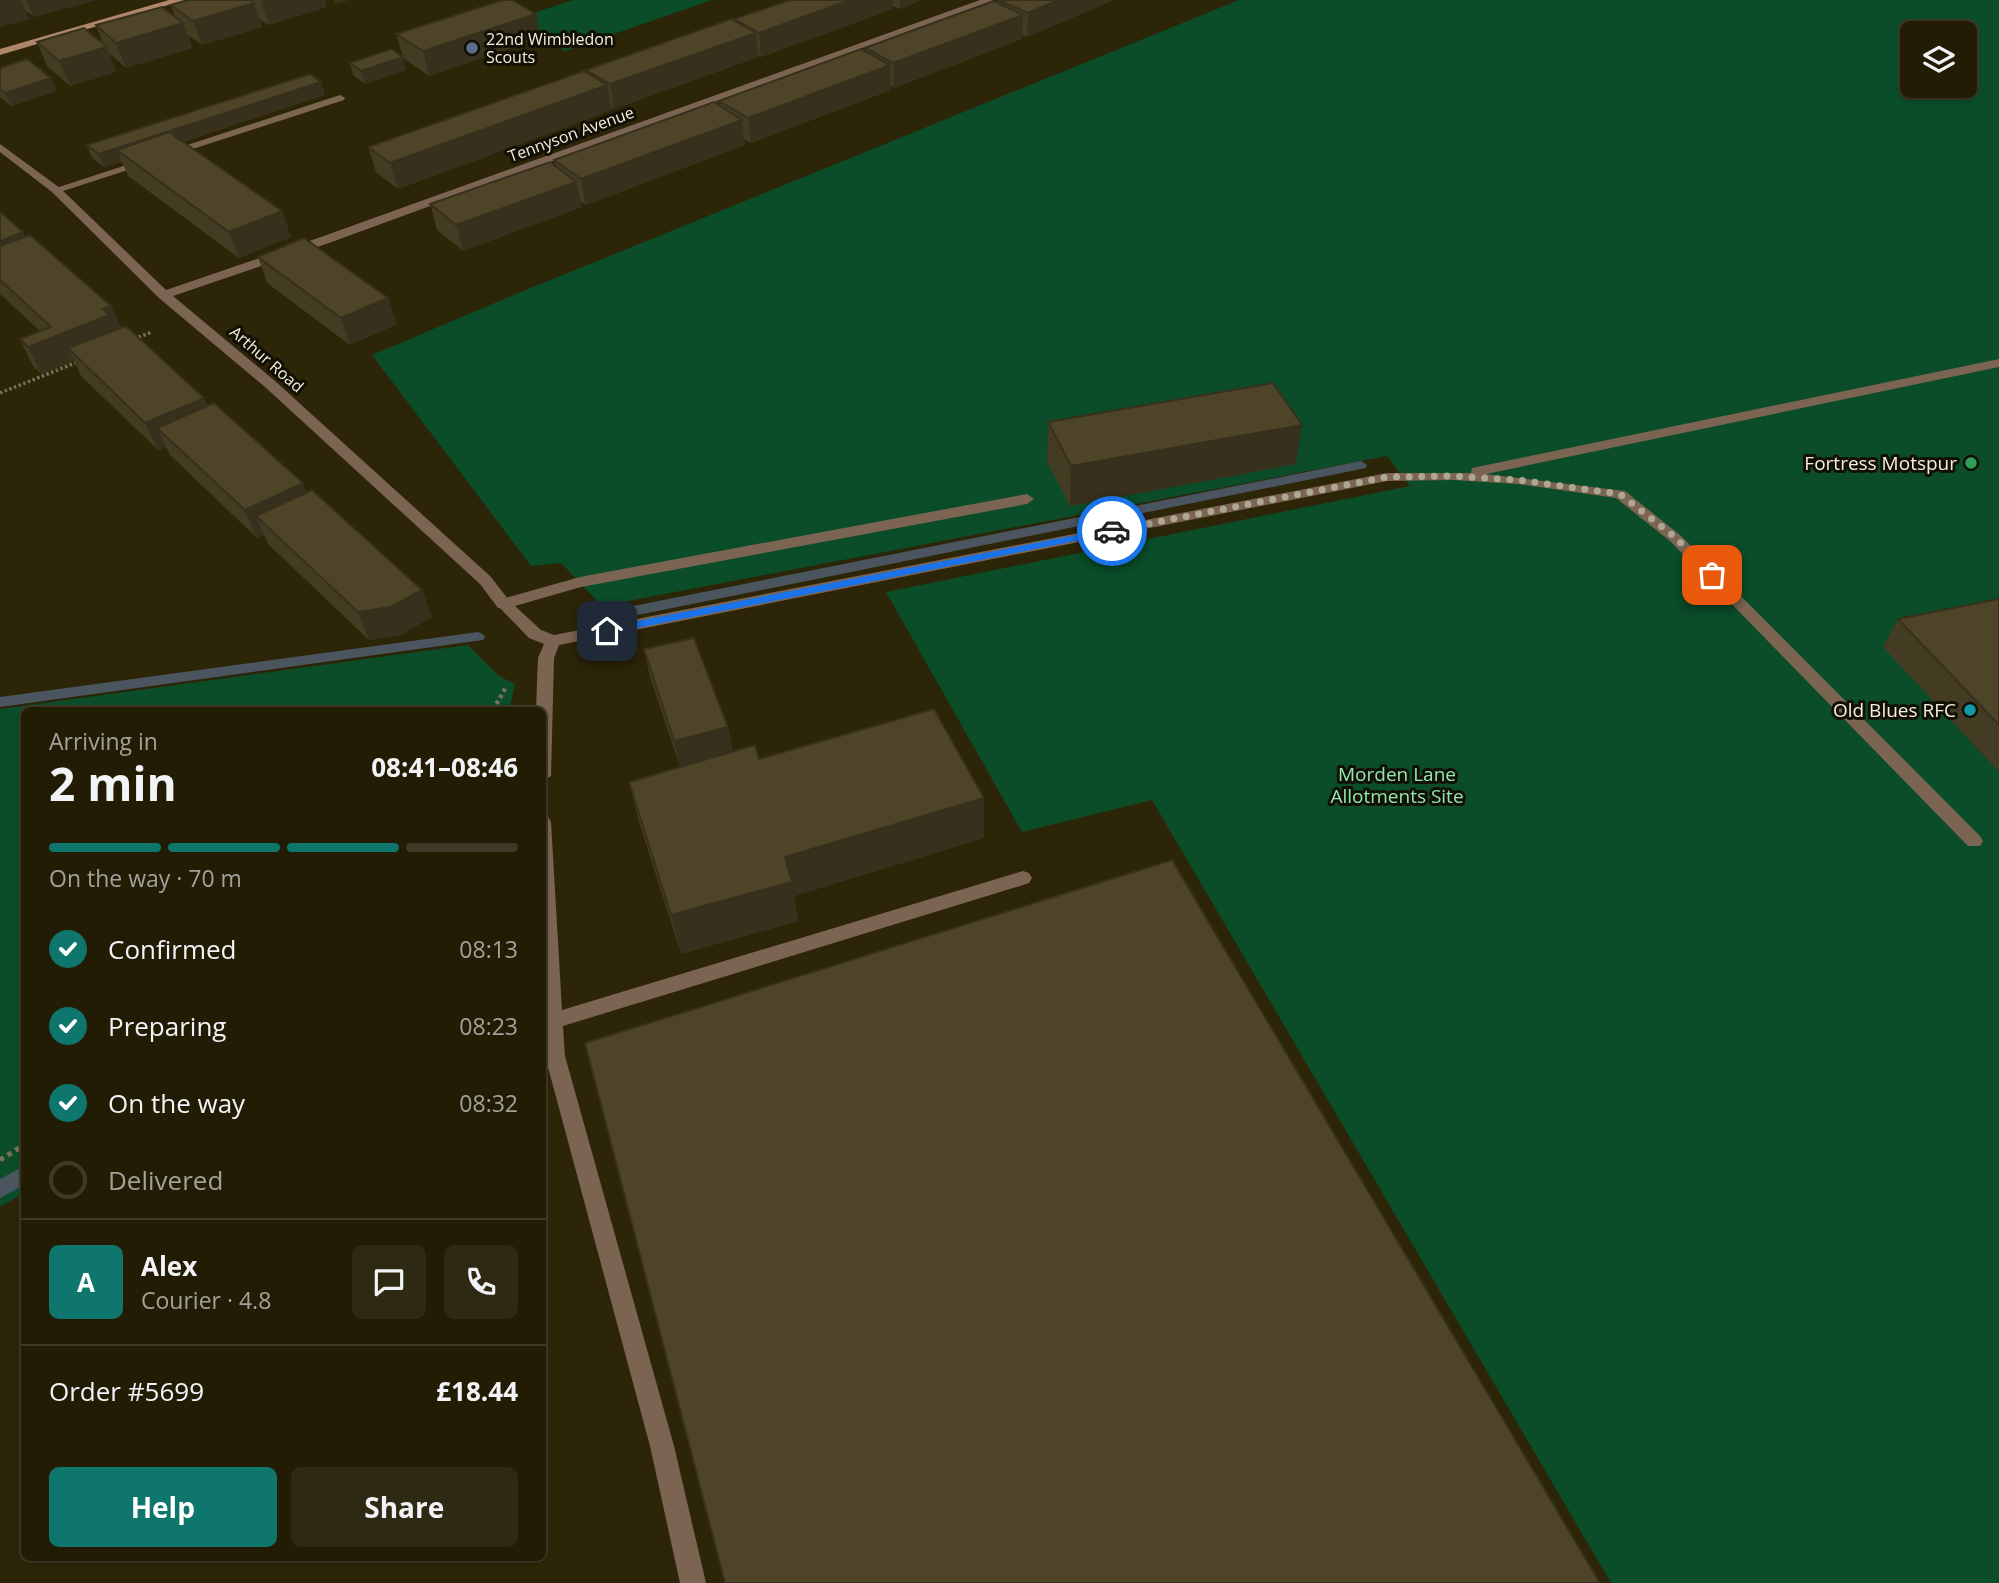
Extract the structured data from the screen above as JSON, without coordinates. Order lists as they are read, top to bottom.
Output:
{
  "streets": {
    "street": ["Tennyson Avenue", "Arthur Road"]
  },
  "crossings": [
    ["Tennyson Avenue", "Arthur Road"]
  ],
  "parks": ["Morden Lane Allotments Site"],
  "places": ["22nd Wimbledon Scouts", "Fortress Motspur", "Old Blues RFC"],
  "page": {
    "heading": ["2 min", "Arriving in", "08:41–08:46"],
    "panel": [
      "Alex",
      "Courier · 4.8",
      "Order #5699",
      "£18.44"
    ],
    "bar": "On the way · 70 m",
    "list": [
      ["Confirmed", "08:13"],
      ["Preparing", "08:23"],
      ["On the way", "08:32"],
      "Delivered"
    ],
    "round": "A",
    "buttons": ["Help", "Share"]
  }
}
